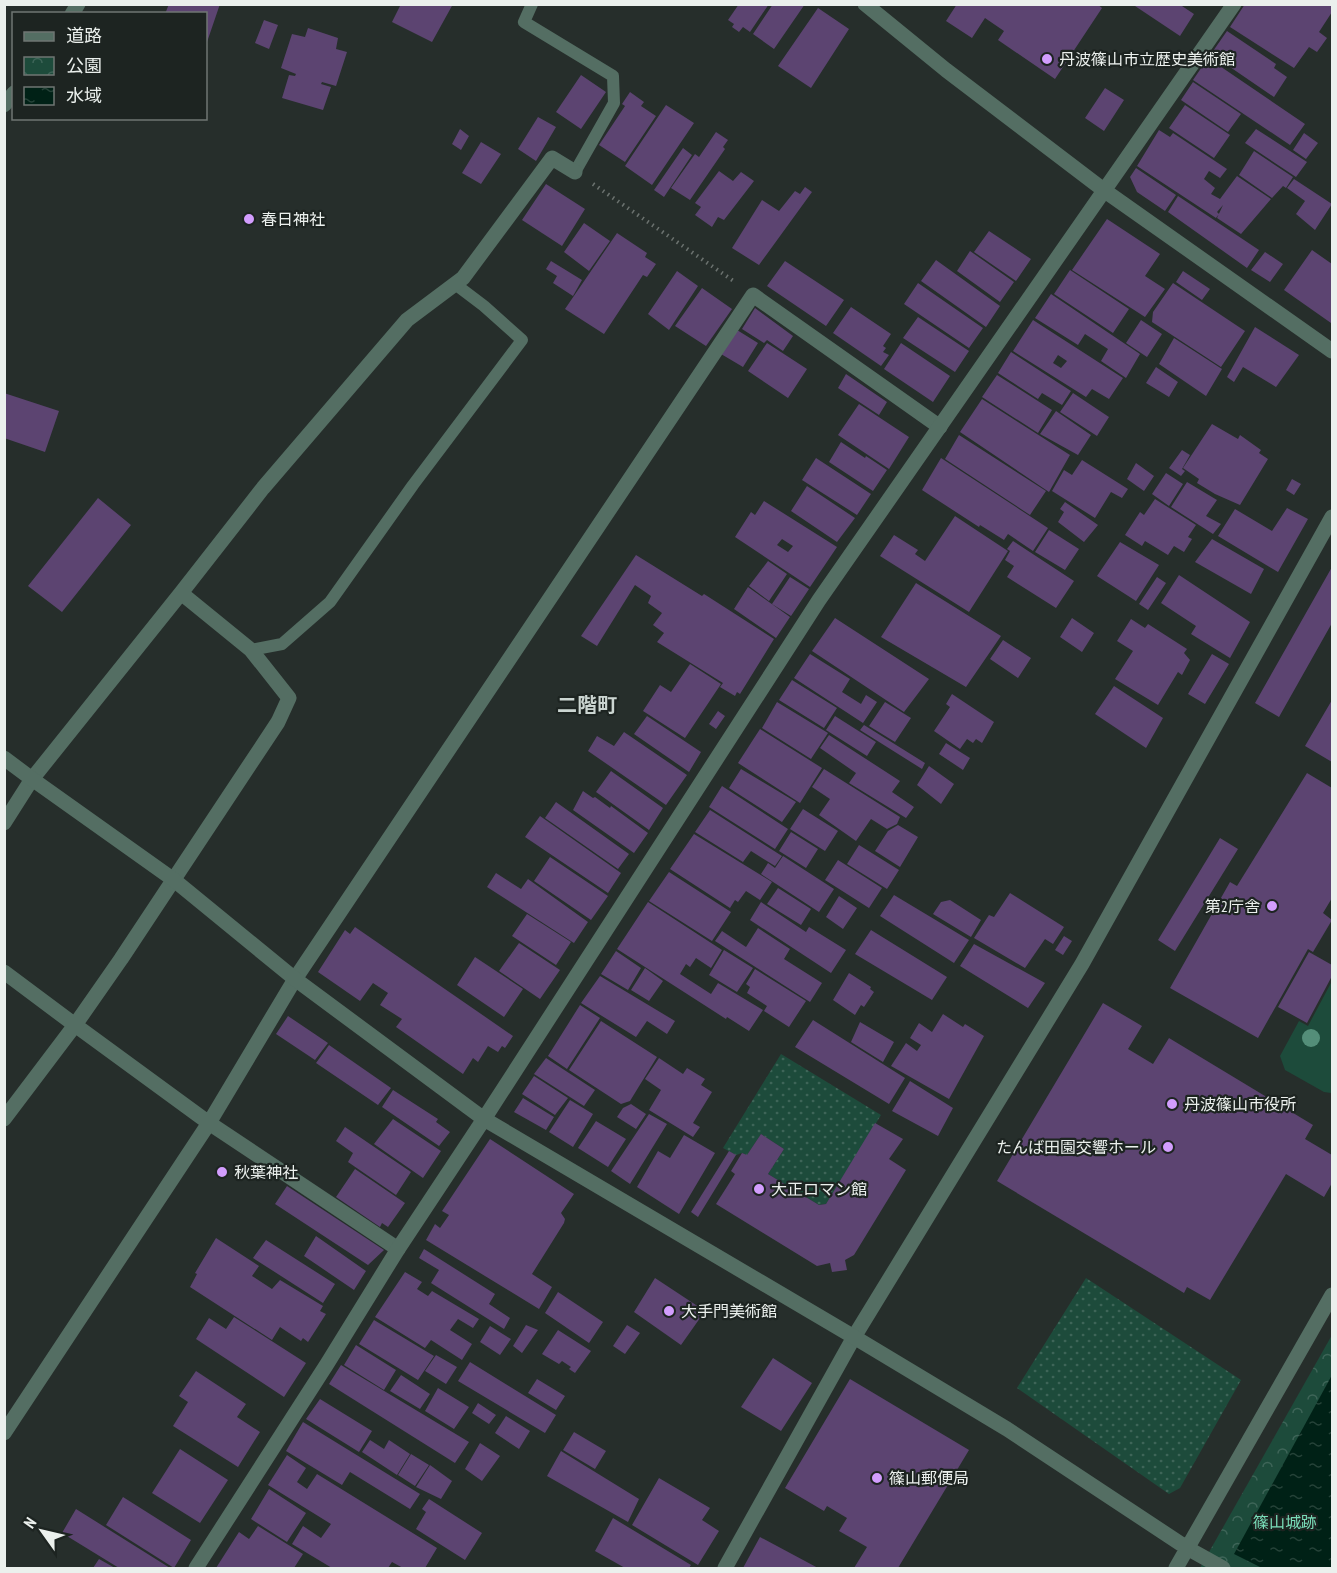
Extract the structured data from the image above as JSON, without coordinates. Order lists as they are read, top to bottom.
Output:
{
  "districts": ["二階町"],
  "parks": ["篠山城跡"],
  "places": [
    "丹波篠山市立歴史美術館",
    "春日神社",
    "第2庁舎",
    "丹波篠山市役所",
    "たんば田園交響ホール",
    "秋葉神社",
    "大正ロマン館",
    "大手門美術館",
    "篠山郵便局"
  ],
  "legend": ["道路", "公園", "水域"],
  "north": "top left"
}
